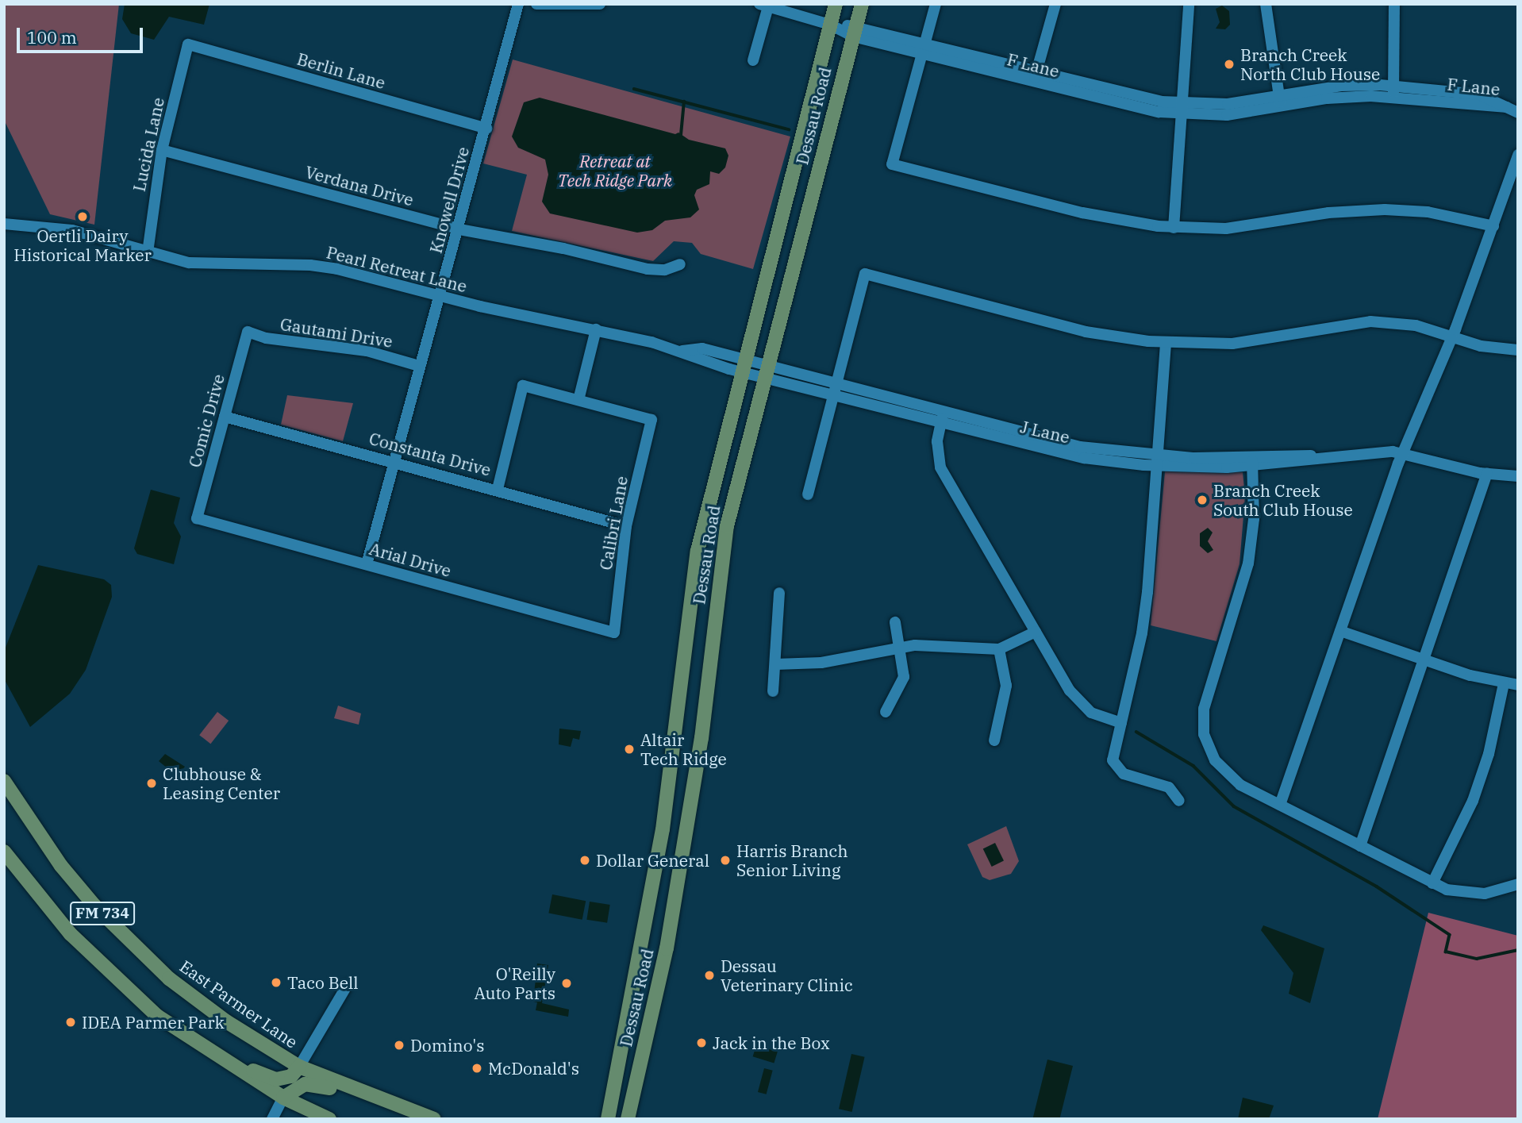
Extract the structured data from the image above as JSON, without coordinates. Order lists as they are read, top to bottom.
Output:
{
  "streets": {
    "main road": ["Dessau Road", "FM 734", "East Parmer Lane"],
    "street": [
      "F Lane",
      "Berlin Lane",
      "Lucida Lane",
      "Verdana Drive",
      "Knowell Drive",
      "Pearl Retreat Lane",
      "Gautami Drive",
      "Comic Drive",
      "J Lane",
      "Constanta Drive",
      "Calibri Lane",
      "Arial Drive"
    ]
  },
  "crossings": [
    ["F Lane", "Dessau Road"],
    ["Berlin Lane", "Lucida Lane"],
    ["Berlin Lane", "Knowell Drive"],
    ["Dessau Road", "Pearl Retreat Lane"],
    ["Dessau Road", "J Lane"],
    ["Lucida Lane", "Verdana Drive"],
    ["Lucida Lane", "Pearl Retreat Lane"],
    ["Verdana Drive", "Knowell Drive"],
    ["Knowell Drive", "Pearl Retreat Lane"],
    ["Knowell Drive", "Gautami Drive"],
    ["Knowell Drive", "Constanta Drive"],
    ["Knowell Drive", "Arial Drive"],
    ["Pearl Retreat Lane", "J Lane"],
    ["Gautami Drive", "Comic Drive"],
    ["Comic Drive", "Constanta Drive"],
    ["Comic Drive", "Arial Drive"],
    ["Constanta Drive", "Calibri Lane"],
    ["Calibri Lane", "Arial Drive"]
  ],
  "parks": ["Retreat at Tech Ridge Park"],
  "places": [
    "Branch Creek North Club House",
    "Oertli Dairy Historical Marker",
    "Branch Creek South Club House",
    "Altair Tech Ridge",
    "Clubhouse & Leasing Center",
    "Dollar General",
    "Harris Branch Senior Living",
    "Dessau Veterinary Clinic",
    "Taco Bell",
    "O'Reilly Auto Parts",
    "IDEA Parmer Park",
    "Jack in the Box",
    "Domino's",
    "McDonald's"
  ],
  "scale_bar": "100 m"
}
